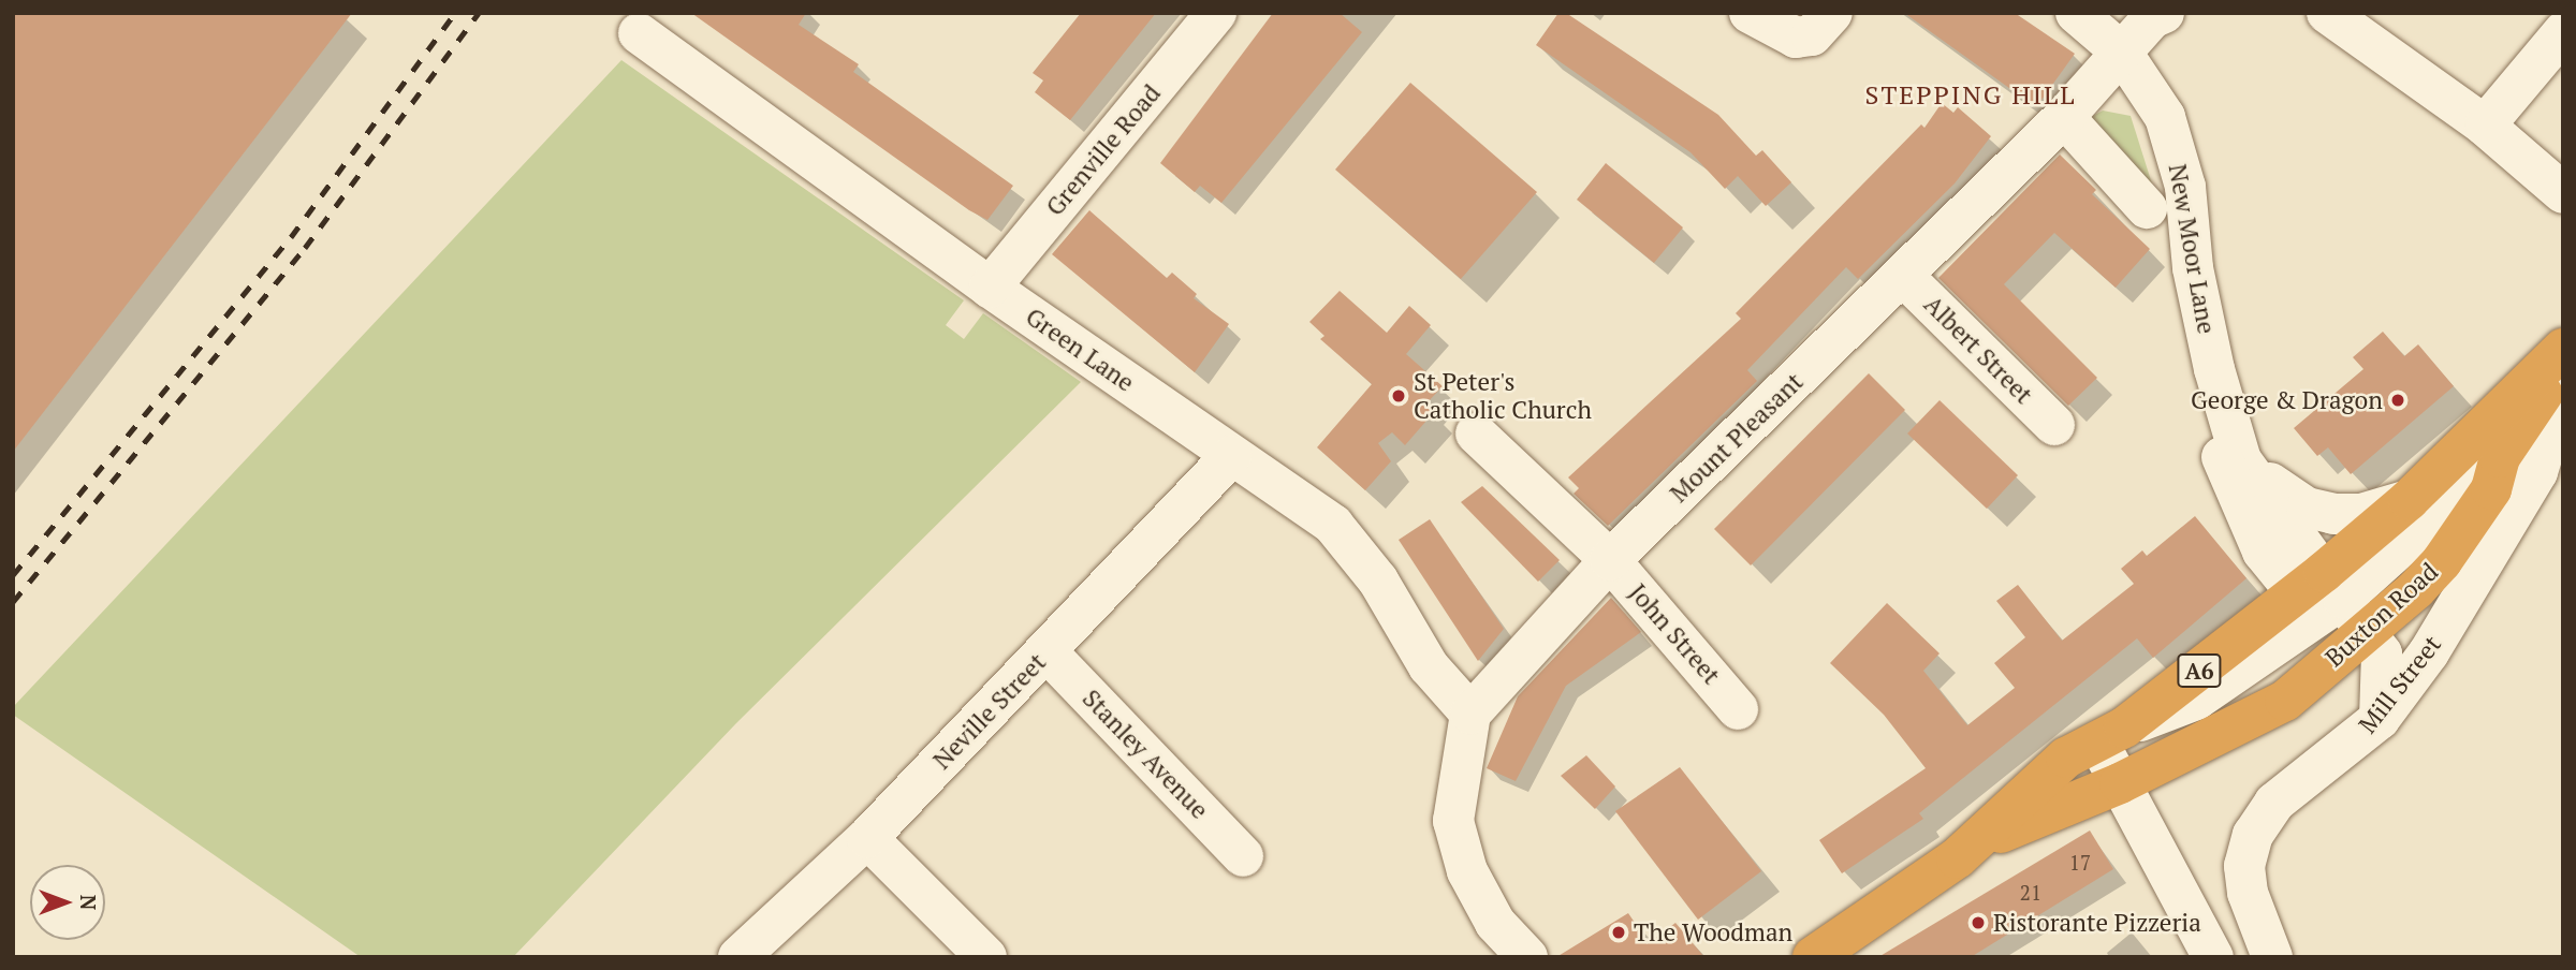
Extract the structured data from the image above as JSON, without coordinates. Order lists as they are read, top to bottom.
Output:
{
  "streets": {
    "highway": ["Buxton Road", "A6"],
    "street": [
      "Grenville Road",
      "New Moor Lane",
      "Green Lane",
      "Albert Street",
      "Mount Pleasant",
      "John Street",
      "Mill Street",
      "Neville Street",
      "Stanley Avenue"
    ]
  },
  "crossings": [
    ["Grenville Road", "Green Lane"],
    ["New Moor Lane", "Mount Pleasant"],
    ["New Moor Lane", "Buxton Road"],
    ["New Moor Lane", "A6"],
    ["New Moor Lane", "Mill Street"],
    ["Green Lane", "Mount Pleasant"],
    ["Green Lane", "Neville Street"],
    ["Albert Street", "Mount Pleasant"],
    ["Mount Pleasant", "John Street"],
    ["Buxton Road", "A6"],
    ["Neville Street", "Stanley Avenue"]
  ],
  "districts": ["STEPPING HILL"],
  "places": [
    "St Peter's Catholic Church",
    "George & Dragon",
    "Ristorante Pizzeria",
    "The Woodman"
  ],
  "house_numbers": ["17", "21"],
  "north": "right"
}
